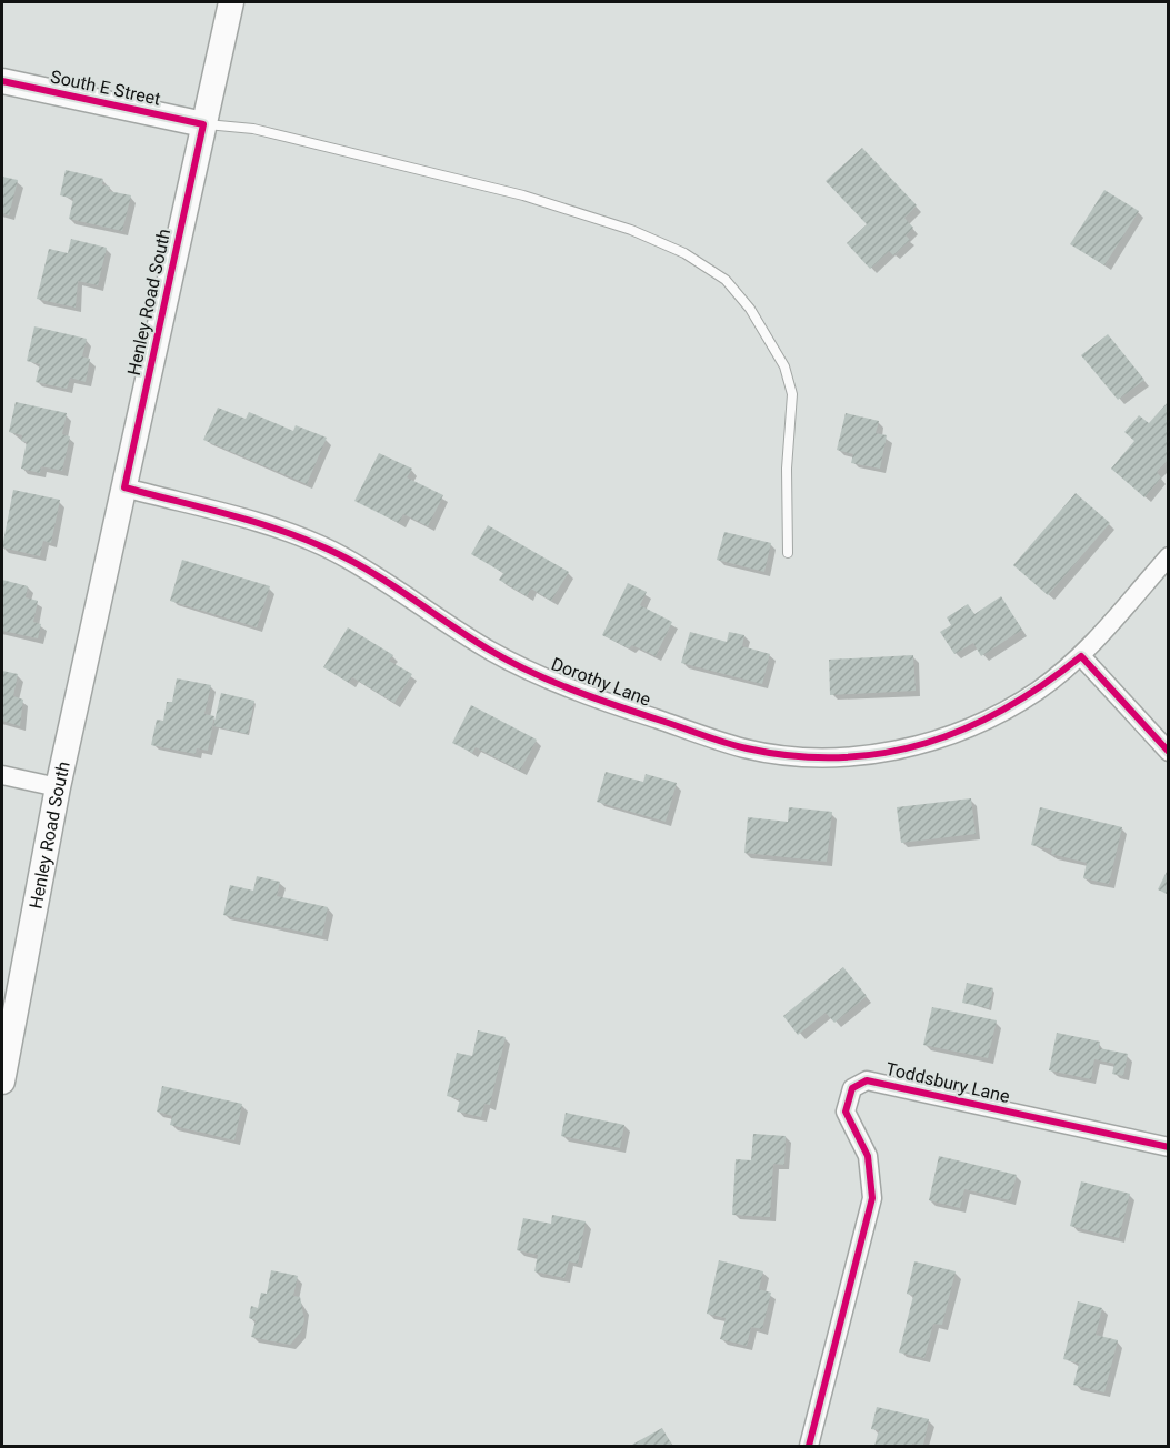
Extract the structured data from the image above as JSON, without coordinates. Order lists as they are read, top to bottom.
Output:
{
  "streets": {
    "street": [
      "South E Street",
      "Henley Road South",
      "Dorothy Lane",
      "Toddsbury Lane"
    ]
  },
  "crossings": [
    ["South E Street", "Henley Road South"],
    ["Henley Road South", "Dorothy Lane"]
  ]
}
